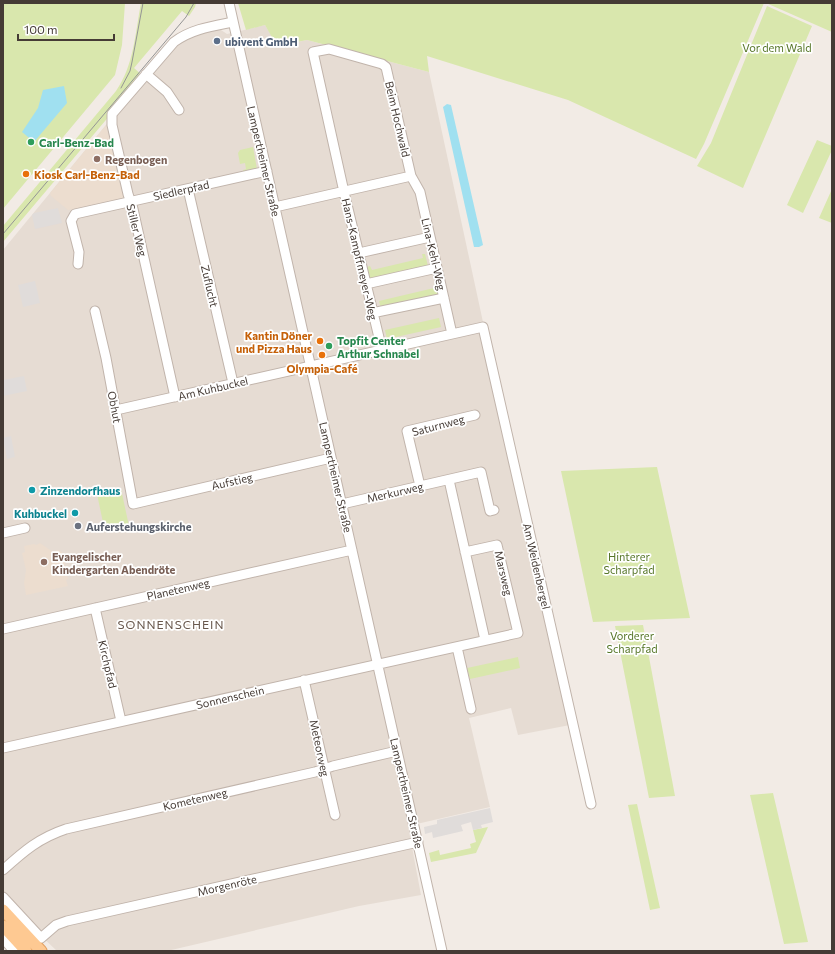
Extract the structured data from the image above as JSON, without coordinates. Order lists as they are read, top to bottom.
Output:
{
  "streets": {
    "street": [
      "Beim Hochwald",
      "Lampertheimer Straße",
      "Siedlerpfad",
      "Stiller Weg",
      "Lina-Kehl-Weg",
      "Hans-Kampffmeyer-Weg",
      "Zuflucht",
      "Am Kuhbuckel",
      "Obhut",
      "Saturnweg",
      "Aufstieg",
      "Merkurweg",
      "Am Weidenbergel",
      "Marsweg",
      "Planetenweg",
      "Kirchpfad",
      "Sonnenschein",
      "Meteorweg",
      "Kometenweg",
      "Morgenröte"
    ]
  },
  "crossings": [
    ["Beim Hochwald", "Lina-Kehl-Weg"],
    ["Beim Hochwald", "Hans-Kampffmeyer-Weg"],
    ["Lampertheimer Straße", "Siedlerpfad"],
    ["Lampertheimer Straße", "Stiller Weg"],
    ["Lampertheimer Straße", "Am Kuhbuckel"],
    ["Lampertheimer Straße", "Aufstieg"],
    ["Lampertheimer Straße", "Merkurweg"],
    ["Lampertheimer Straße", "Planetenweg"],
    ["Lampertheimer Straße", "Sonnenschein"],
    ["Lampertheimer Straße", "Kometenweg"],
    ["Lampertheimer Straße", "Morgenröte"],
    ["Siedlerpfad", "Stiller Weg"],
    ["Siedlerpfad", "Zuflucht"],
    ["Stiller Weg", "Am Kuhbuckel"],
    ["Lina-Kehl-Weg", "Am Weidenbergel"],
    ["Zuflucht", "Am Kuhbuckel"],
    ["Am Kuhbuckel", "Obhut"],
    ["Obhut", "Aufstieg"],
    ["Saturnweg", "Merkurweg"],
    ["Marsweg", "Sonnenschein"],
    ["Planetenweg", "Kirchpfad"],
    ["Kirchpfad", "Sonnenschein"],
    ["Sonnenschein", "Meteorweg"],
    ["Meteorweg", "Kometenweg"]
  ],
  "districts": ["SONNENSCHEIN"],
  "parks": ["Vor dem Wald", "Hinterer Scharpfad", "Vorderer Scharpfad"],
  "places": [
    "ubivent GmbH",
    "Carl-Benz-Bad",
    "Regenbogen",
    "Kiosk Carl-Benz-Bad",
    "Kantin Döner und Pizza Haus",
    "Topfit Center Arthur Schnabel",
    "Olympia-Café",
    "Zinzendorfhaus",
    "Kuhbuckel",
    "Auferstehungskirche",
    "Evangelischer Kindergarten Abendröte"
  ],
  "scale_bar": "100 m"
}
